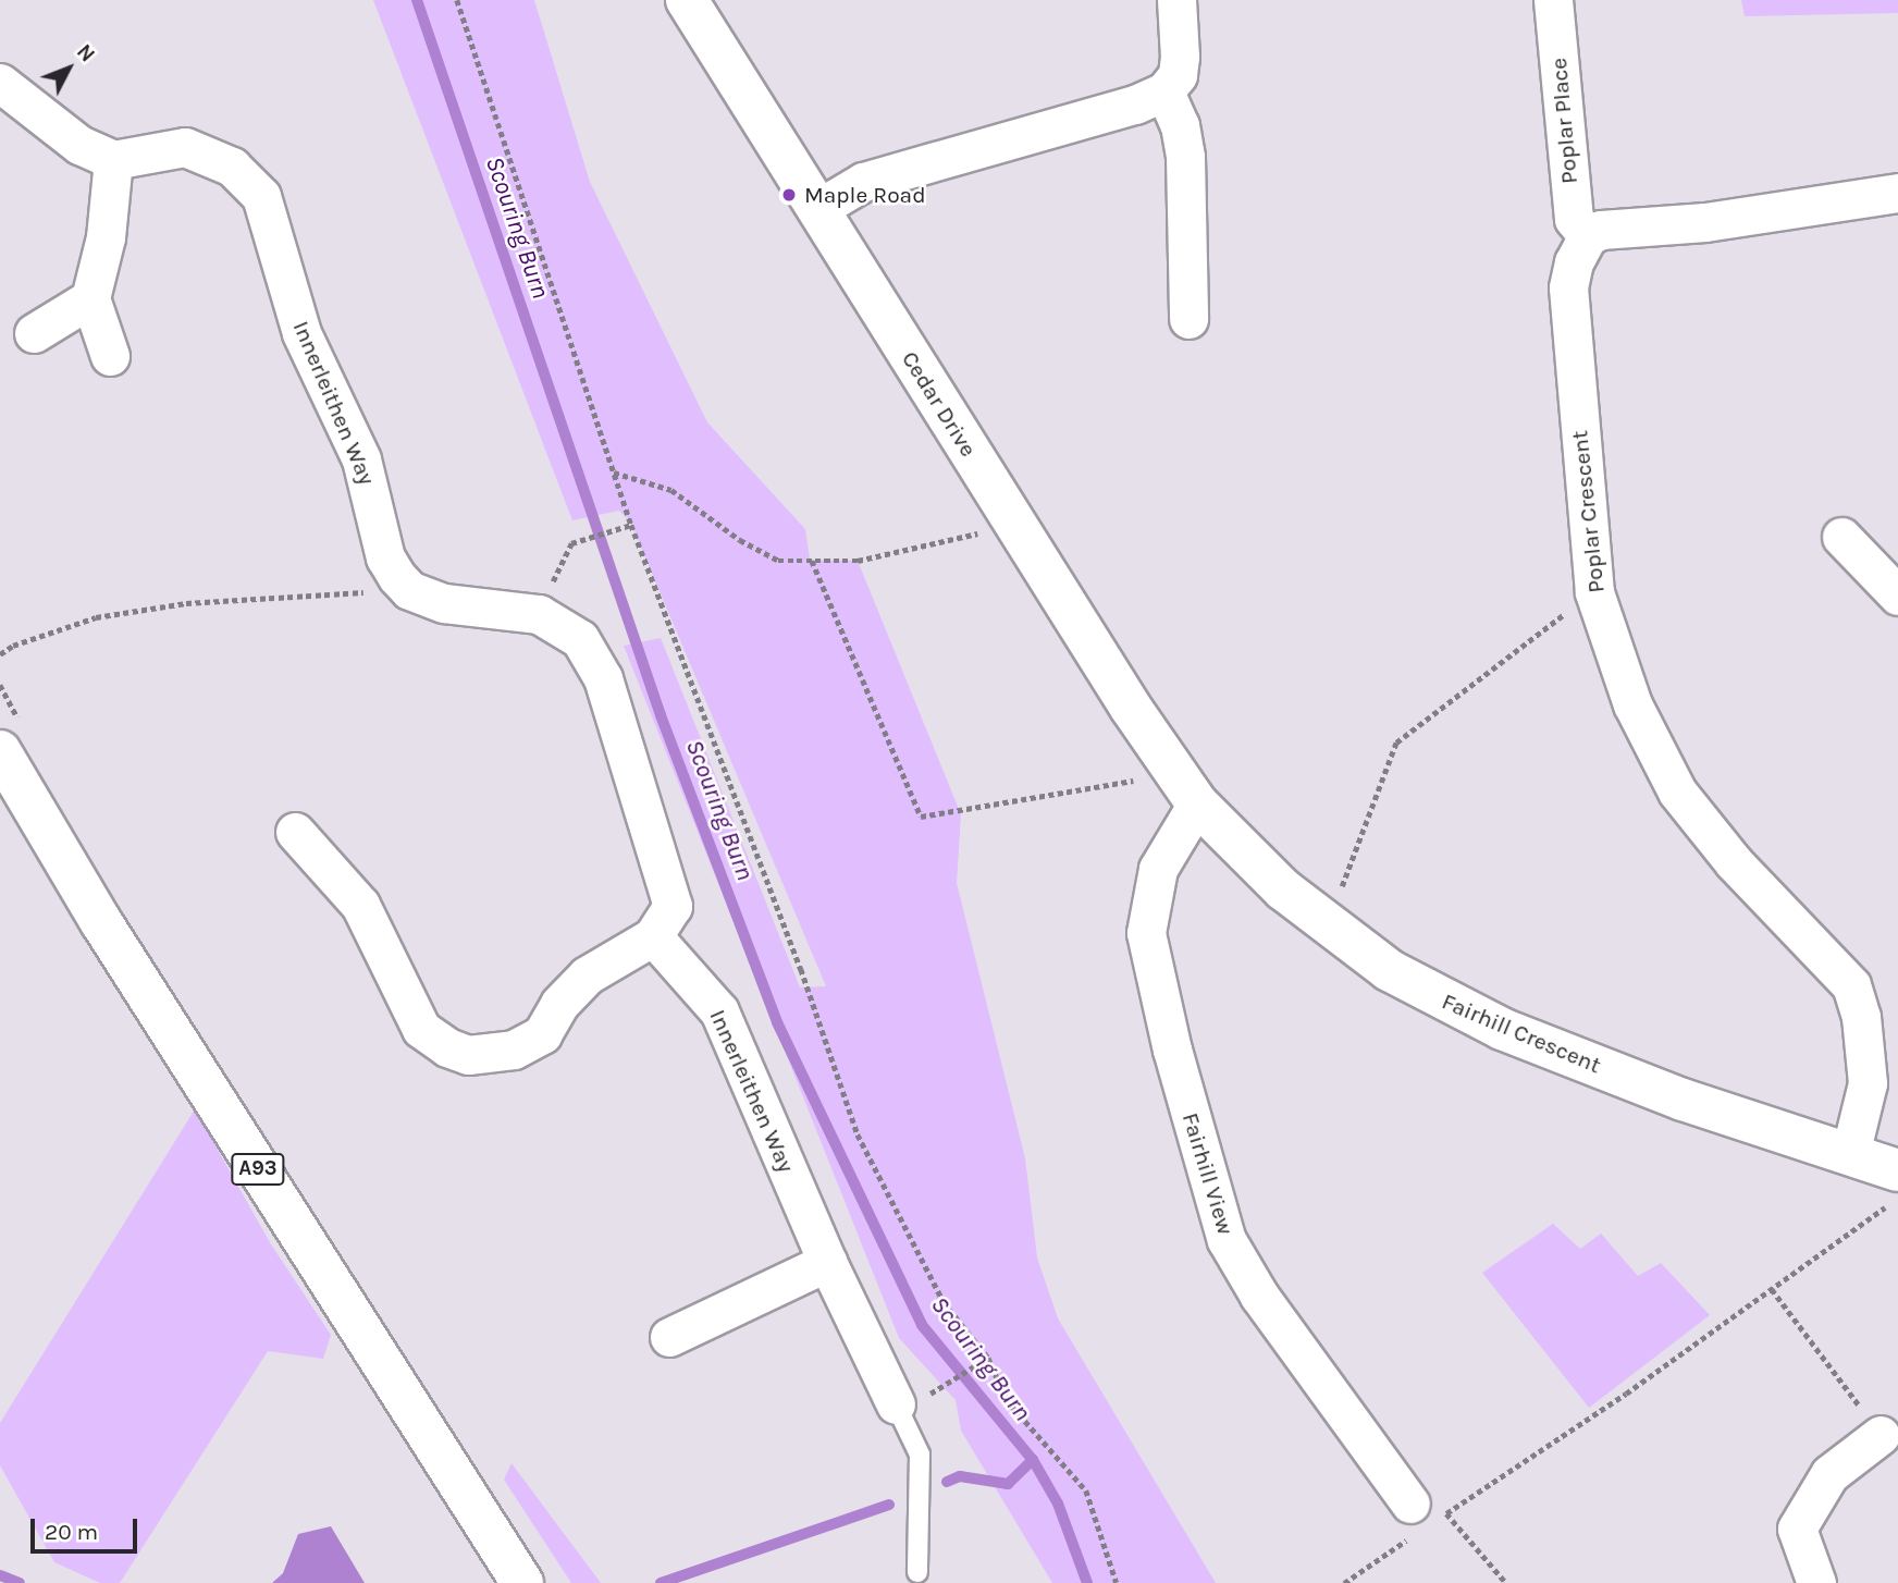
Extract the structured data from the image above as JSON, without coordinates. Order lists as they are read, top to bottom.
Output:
{
  "streets": {
    "street": [
      "Poplar Place",
      "Innerleithen Way",
      "Cedar Drive",
      "Poplar Crescent",
      "Fairhill Crescent",
      "A93",
      "Fairhill View"
    ]
  },
  "crossings": [
    ["Poplar Place", "Poplar Crescent"],
    ["Cedar Drive", "Fairhill Crescent"],
    ["Cedar Drive", "Fairhill View"],
    ["Poplar Crescent", "Fairhill Crescent"],
    ["Fairhill Crescent", "Fairhill View"]
  ],
  "water": ["Scouring Burn"],
  "places": ["Maple Road"],
  "scale_bar": "20 m",
  "north": "top right"
}
